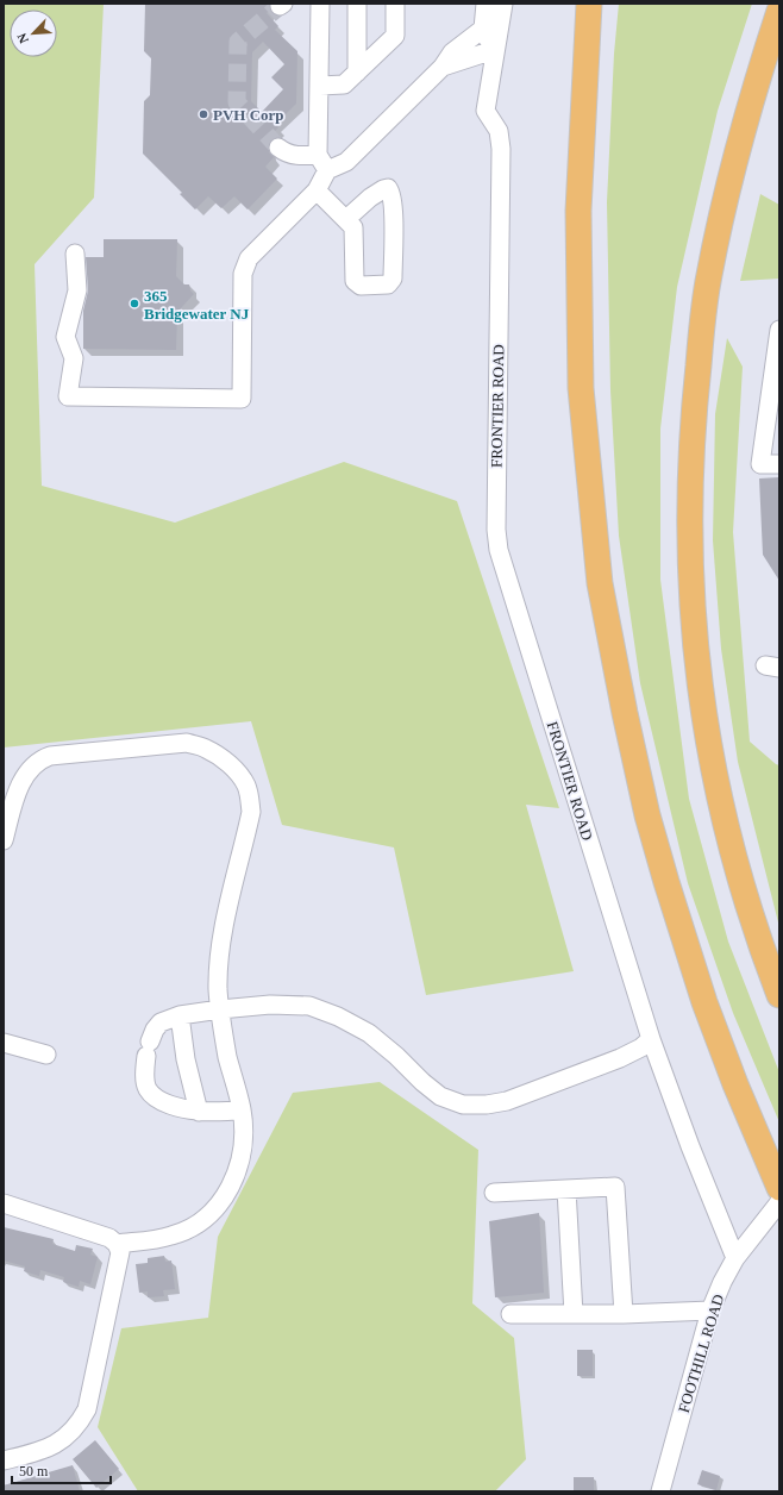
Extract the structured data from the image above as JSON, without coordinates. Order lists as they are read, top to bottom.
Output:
{
  "streets": {
    "street": ["FRONTIER ROAD", "FOOTHILL ROAD"]
  },
  "crossings": [
    ["FRONTIER ROAD", "FOOTHILL ROAD"]
  ],
  "places": ["PVH Corp", "365 Bridgewater NJ"],
  "scale_bar": "50 m",
  "north": "bottom left"
}
